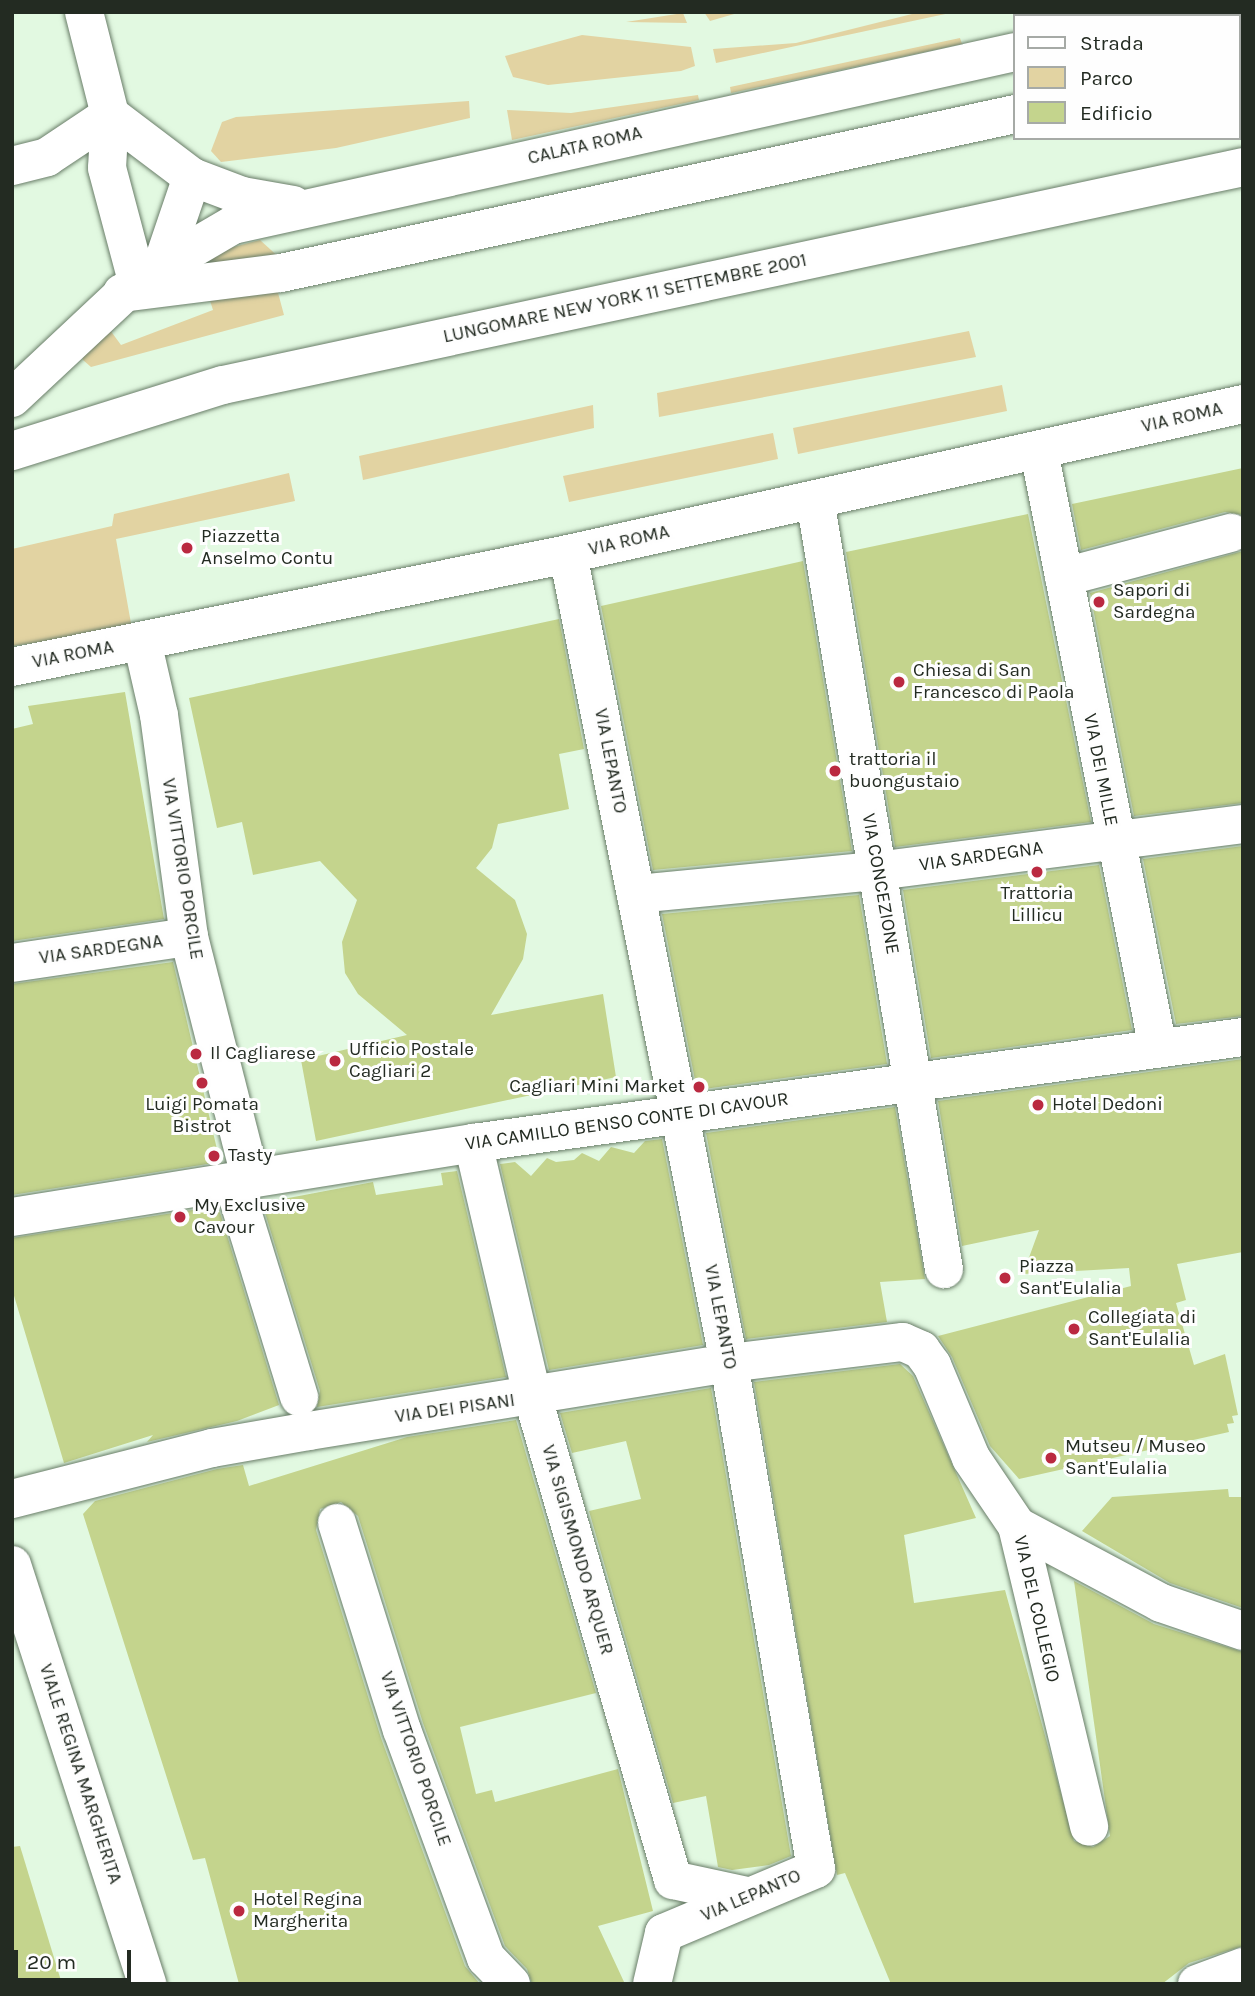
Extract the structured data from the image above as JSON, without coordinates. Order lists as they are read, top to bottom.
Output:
{
  "streets": {
    "street": [
      "CALATA ROMA",
      "LUNGOMARE NEW YORK 11 SETTEMBRE 2001",
      "VIA ROMA",
      "VIA LEPANTO",
      "VIA DEI MILLE",
      "VIA SARDEGNA",
      "VIA VITTORIO PORCILE",
      "VIA CONCEZIONE",
      "VIA CAMILLO BENSO CONTE DI CAVOUR",
      "VIA DEI PISANI",
      "VIA SIGISMONDO ARQUER",
      "VIA DEL COLLEGIO",
      "VIALE REGINA MARGHERITA"
    ]
  },
  "crossings": [
    ["VIA ROMA", "VIA LEPANTO"],
    ["VIA ROMA", "VIA DEI MILLE"],
    ["VIA ROMA", "VIA VITTORIO PORCILE"],
    ["VIA ROMA", "VIA CONCEZIONE"],
    ["VIA LEPANTO", "VIA SARDEGNA"],
    ["VIA LEPANTO", "VIA CAMILLO BENSO CONTE DI CAVOUR"],
    ["VIA LEPANTO", "VIA DEI PISANI"],
    ["VIA LEPANTO", "VIA SIGISMONDO ARQUER"],
    ["VIA DEI MILLE", "VIA SARDEGNA"],
    ["VIA DEI MILLE", "VIA CAMILLO BENSO CONTE DI CAVOUR"],
    ["VIA SARDEGNA", "VIA VITTORIO PORCILE"],
    ["VIA SARDEGNA", "VIA CONCEZIONE"],
    ["VIA VITTORIO PORCILE", "VIA CAMILLO BENSO CONTE DI CAVOUR"],
    ["VIA CONCEZIONE", "VIA CAMILLO BENSO CONTE DI CAVOUR"],
    ["VIA CAMILLO BENSO CONTE DI CAVOUR", "VIA SIGISMONDO ARQUER"],
    ["VIA DEI PISANI", "VIA SIGISMONDO ARQUER"],
    ["VIA DEI PISANI", "VIA DEL COLLEGIO"]
  ],
  "places": [
    "Piazzetta Anselmo Contu",
    "Sapori di Sardegna",
    "Chiesa di San Francesco di Paola",
    "trattoria il buongustaio",
    "Trattoria Lillicu",
    "Il Cagliarese",
    "Ufficio Postale Cagliari 2",
    "Luigi Pomata Bistrot",
    "Cagliari Mini Market",
    "Hotel Dedoni",
    "Tasty",
    "My Exclusive Cavour",
    "Piazza Sant'Eulalia",
    "Collegiata di Sant'Eulalia",
    "Mutseu / Museo Sant'Eulalia",
    "Hotel Regina Margherita"
  ],
  "legend": ["Strada", "Parco", "Edificio"],
  "scale_bar": "20 m"
}
